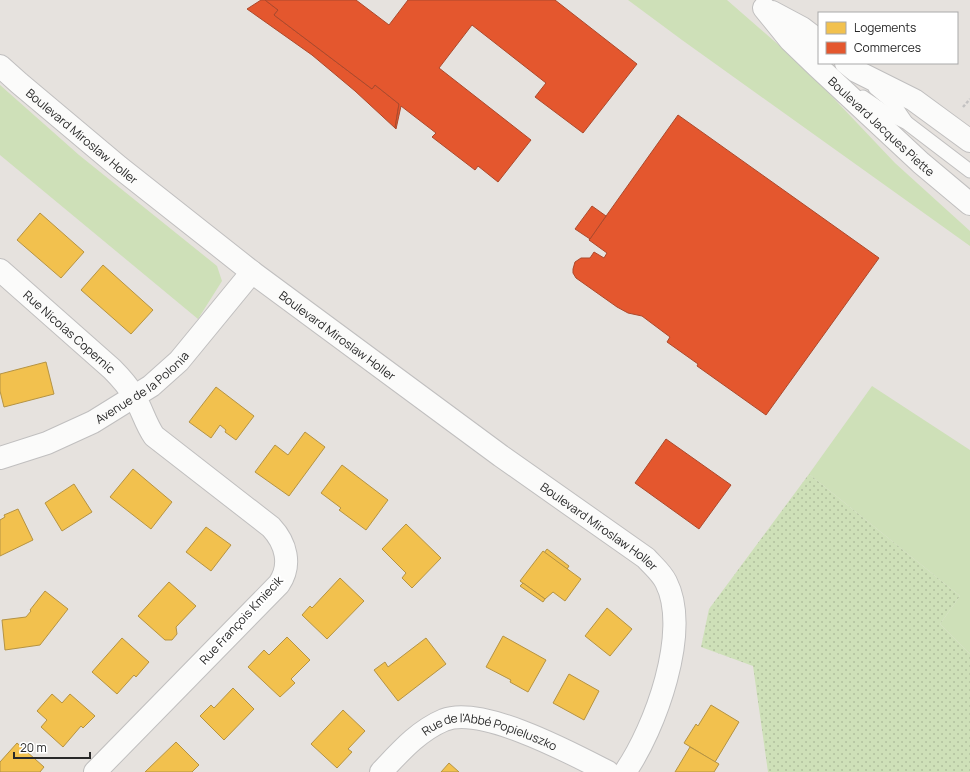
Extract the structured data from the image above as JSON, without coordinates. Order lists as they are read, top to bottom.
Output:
{
  "streets": {
    "street": [
      "Boulevard Jacques Piette",
      "Boulevard Miroslaw Holler",
      "Rue Nicolas Copernic",
      "Avenue de la Polonia",
      "Rue François Kmiecik",
      "Rue de l'Abbé Popieluszko"
    ]
  },
  "crossings": [
    ["Boulevard Miroslaw Holler", "Avenue de la Polonia"],
    ["Rue Nicolas Copernic", "Avenue de la Polonia"],
    ["Rue Nicolas Copernic", "Rue François Kmiecik"],
    ["Avenue de la Polonia", "Rue François Kmiecik"]
  ],
  "legend": ["Logements", "Commerces"],
  "scale_bar": "20 m"
}
